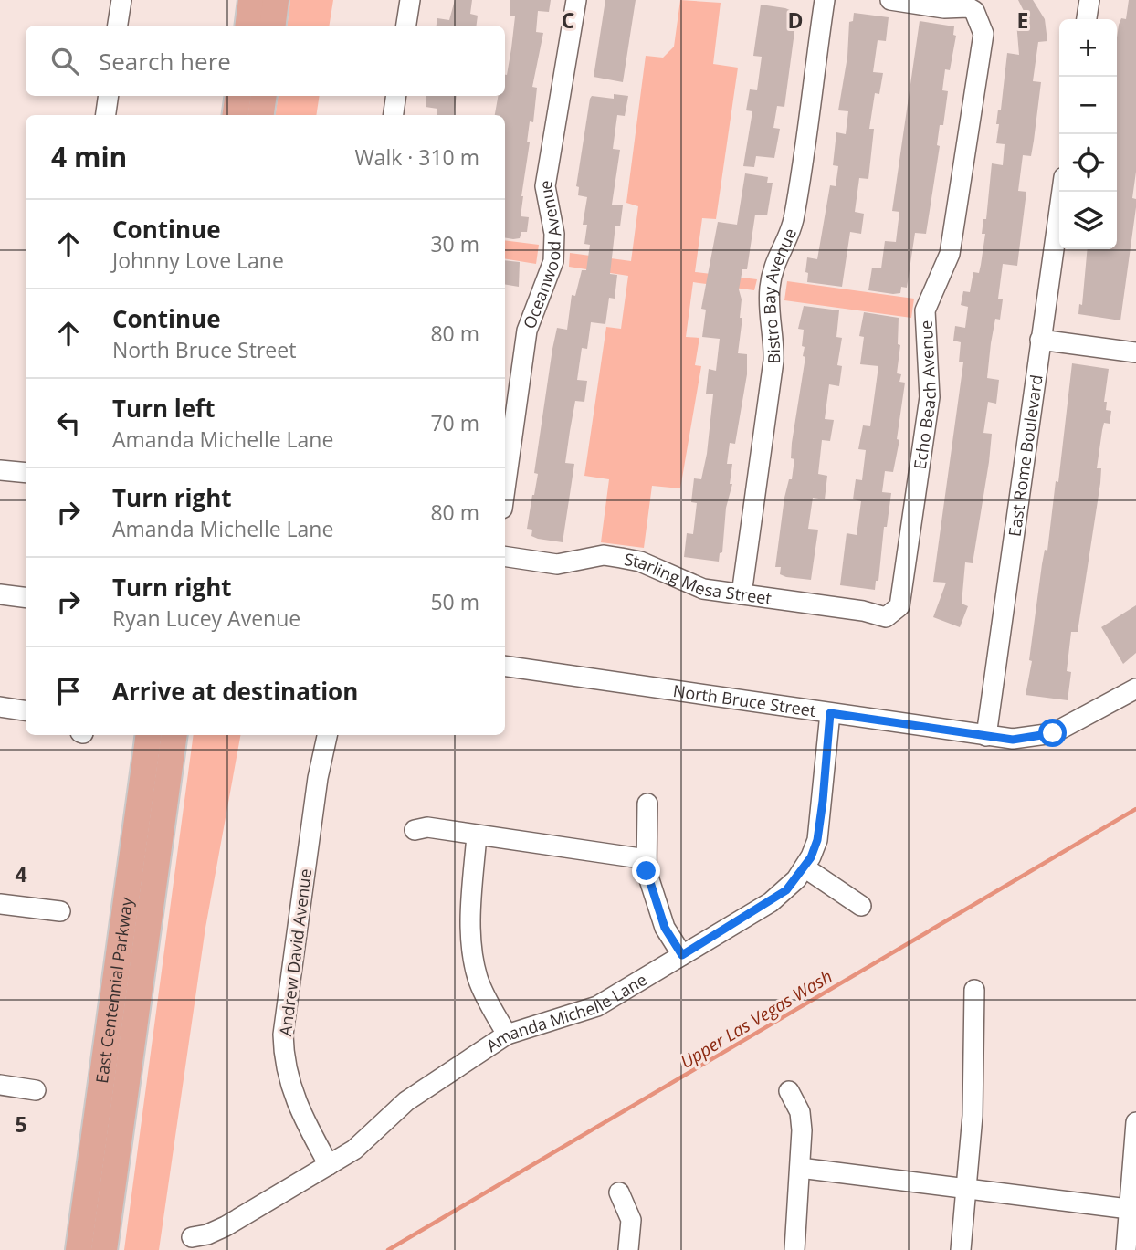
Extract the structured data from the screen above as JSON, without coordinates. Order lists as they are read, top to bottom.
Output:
{
  "streets": {
    "main road": ["East Centennial Parkway"],
    "street": [
      "Oceanwood Avenue",
      "Bistro Bay Avenue",
      "Echo Beach Avenue",
      "East Rome Boulevard",
      "Starling Mesa Street",
      "North Bruce Street",
      "Andrew David Avenue",
      "Amanda Michelle Lane"
    ]
  },
  "crossings": [
    ["Bistro Bay Avenue", "Starling Mesa Street"],
    ["Echo Beach Avenue", "Starling Mesa Street"],
    ["East Rome Boulevard", "North Bruce Street"],
    ["North Bruce Street", "Amanda Michelle Lane"],
    ["Andrew David Avenue", "Amanda Michelle Lane"]
  ],
  "water": ["Upper Las Vegas Wash"],
  "page": {
    "map_buttons": ["+", "−"],
    "search": "Search here",
    "heading": ["4 min", "Walk · 310 m"],
    "list": [
      ["Continue", "Johnny Love Lane", "30 m"],
      ["Continue", "North Bruce Street", "80 m"],
      ["Turn left", "Amanda Michelle Lane", "70 m"],
      ["Turn right", "Amanda Michelle Lane", "80 m"],
      ["Turn right", "Ryan Lucey Avenue", "50 m"],
      "Arrive at destination"
    ]
  },
  "grid": {
    "columns": ["C", "D", "E"],
    "rows": ["4", "5"]
  }
}
